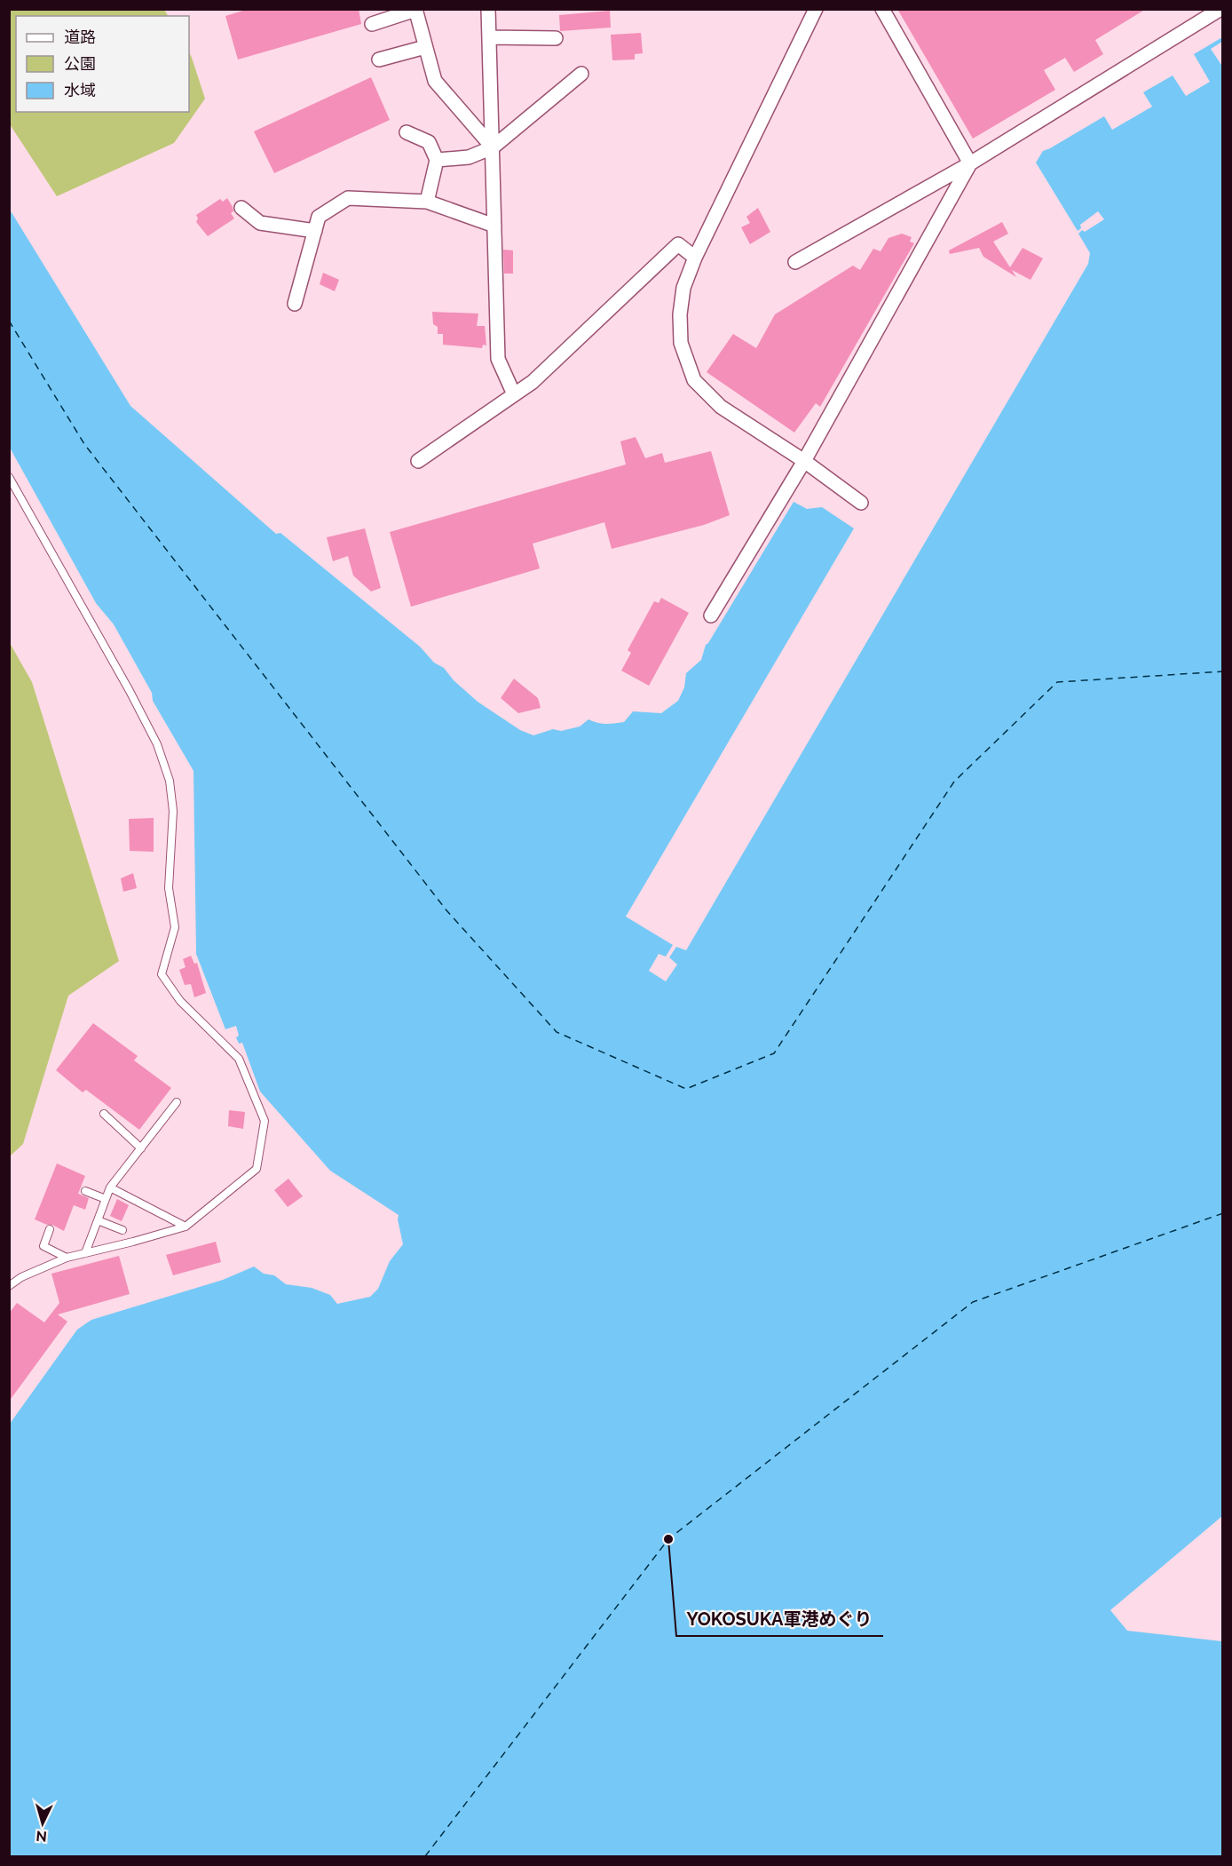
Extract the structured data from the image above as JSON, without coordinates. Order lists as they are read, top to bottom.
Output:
{
  "places": ["YOKOSUKA軍港めぐり"],
  "legend": ["道路", "公園", "水域"],
  "north": "bottom"
}
